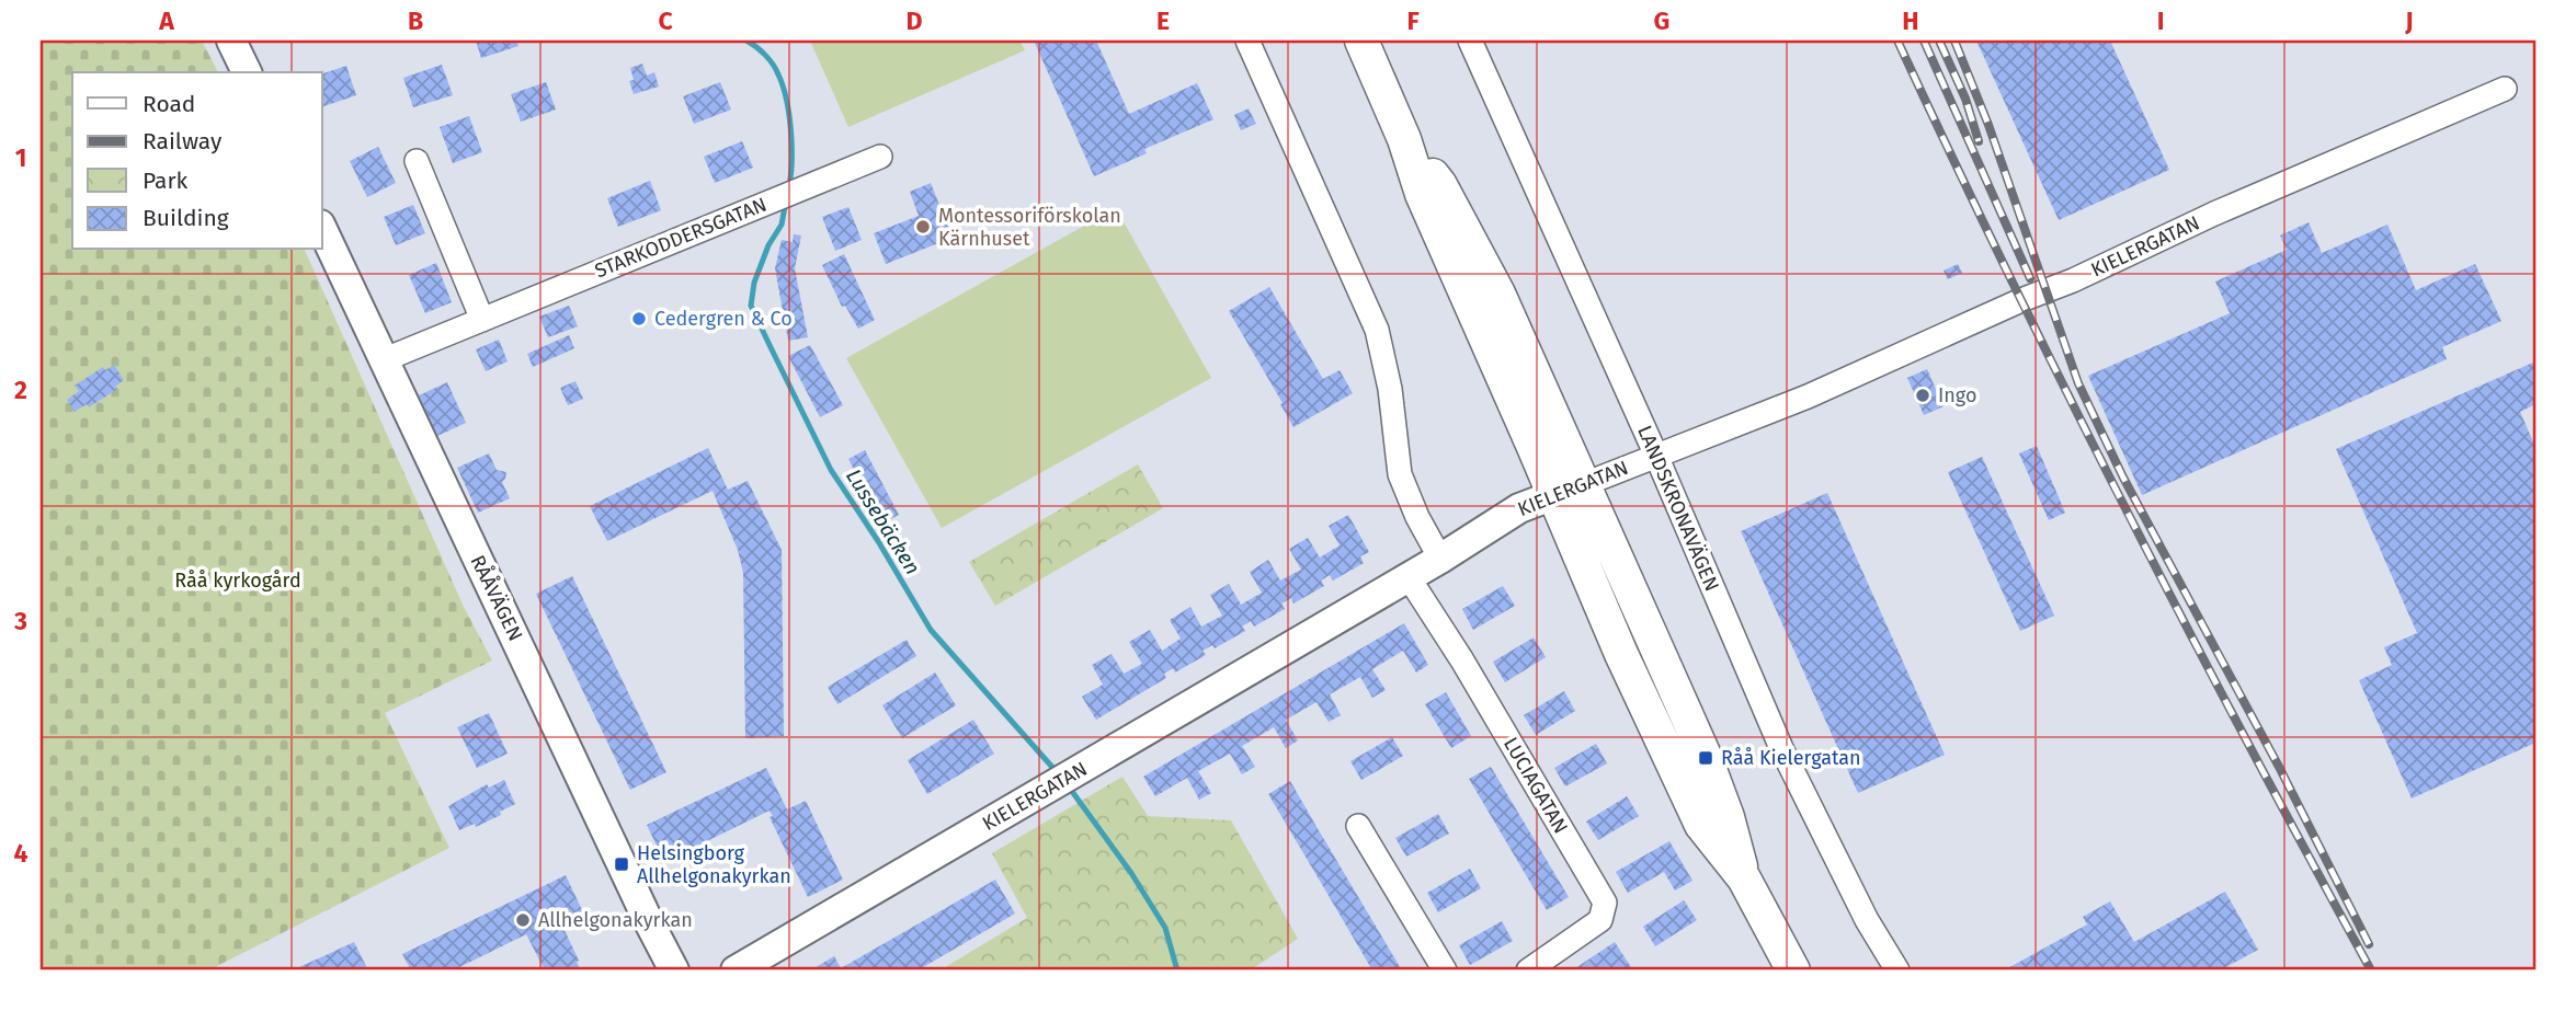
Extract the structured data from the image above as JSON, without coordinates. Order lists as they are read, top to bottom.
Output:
{
  "streets": {
    "street": [
      "STARKODDERSGATAN",
      "KIELERGATAN",
      "LANDSKRONAVÄGEN",
      "RÅÅVÄGEN",
      "LUCIAGATAN"
    ]
  },
  "crossings": [
    ["STARKODDERSGATAN", "RÅÅVÄGEN"],
    ["KIELERGATAN", "LANDSKRONAVÄGEN"],
    ["KIELERGATAN", "LUCIAGATAN"]
  ],
  "water": ["Lussebäcken"],
  "parks": ["Råå kyrkogård"],
  "places": {
    "other": [
      "Montessoriförskolan Kärnhuset",
      "Cedergren & Co",
      "Ingo",
      "Allhelgonakyrkan"
    ],
    "transit": ["Råå Kielergatan", "Helsingborg Allhelgonakyrkan"]
  },
  "legend": [
    "Road",
    "Railway",
    "Park",
    "Building"
  ],
  "grid": {
    "columns": [
      "A",
      "B",
      "C",
      "D",
      "E",
      "F",
      "G",
      "H",
      "I",
      "J"
    ],
    "rows": [
      "1",
      "2",
      "3",
      "4"
    ]
  }
}
